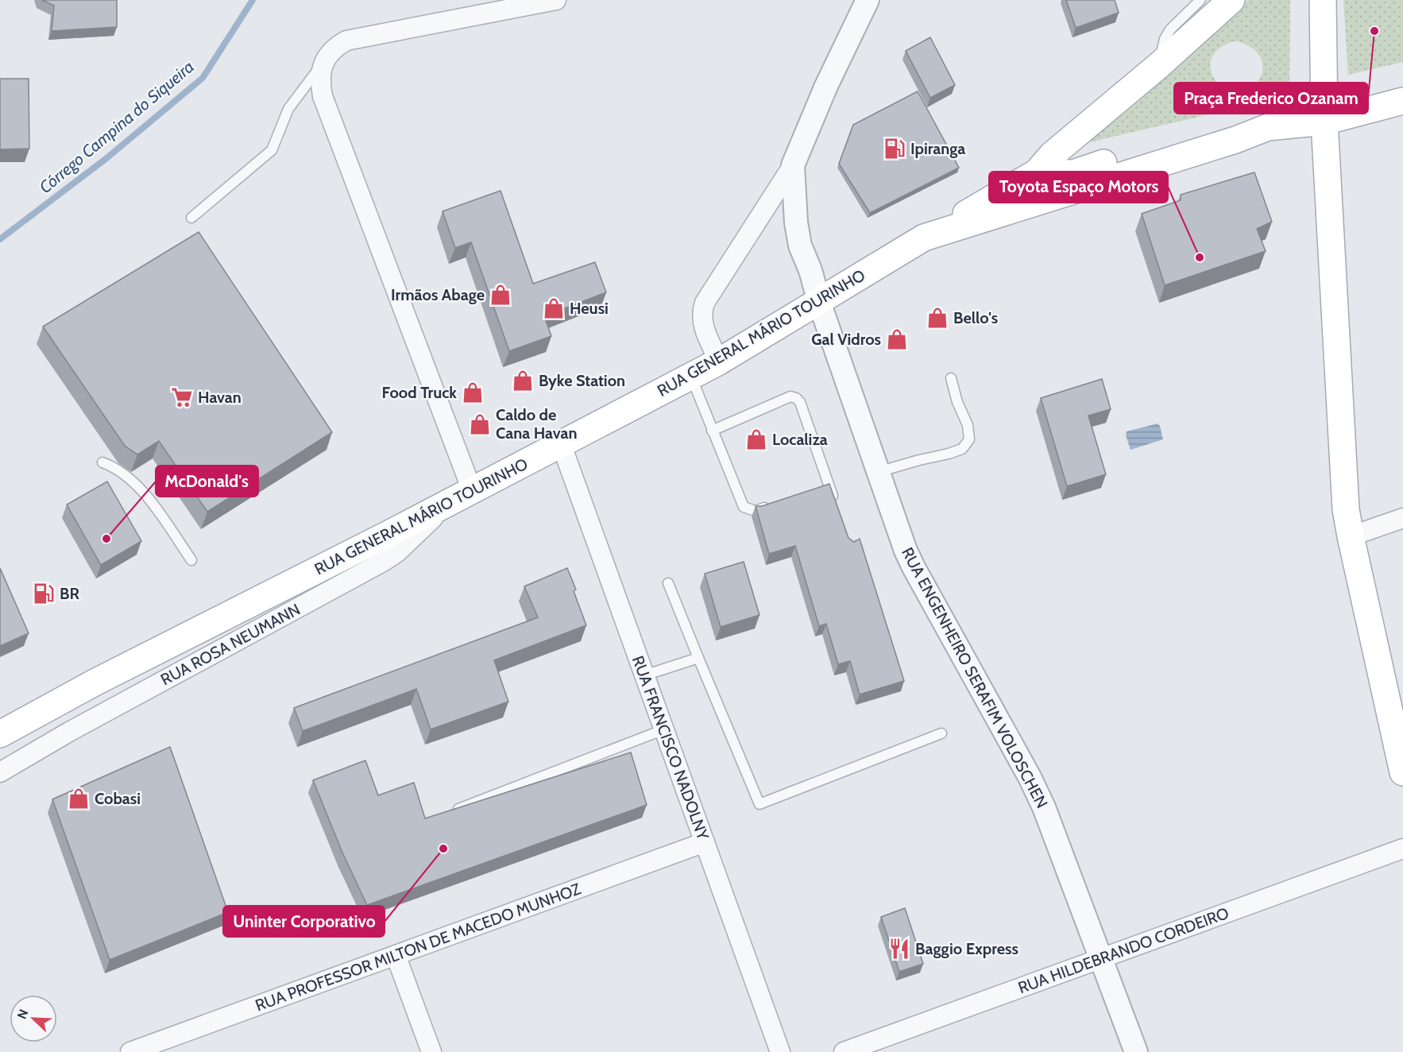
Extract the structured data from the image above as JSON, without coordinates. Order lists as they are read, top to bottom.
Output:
{
  "streets": {
    "main road": ["RUA GENERAL MÁRIO TOURINHO"],
    "street": [
      "RUA ROSA NEUMANN",
      "RUA ENGENHEIRO SERAFIM VOLOSCHEN",
      "RUA FRANCISCO NADOLNY",
      "RUA PROFESSOR MILTON DE MACEDO MUNHOZ",
      "RUA HILDEBRANDO CORDEIRO"
    ]
  },
  "crossings": [
    ["RUA GENERAL MÁRIO TOURINHO", "RUA ROSA NEUMANN"],
    ["RUA GENERAL MÁRIO TOURINHO", "RUA ENGENHEIRO SERAFIM VOLOSCHEN"],
    ["RUA GENERAL MÁRIO TOURINHO", "RUA FRANCISCO NADOLNY"],
    ["RUA ENGENHEIRO SERAFIM VOLOSCHEN", "RUA HILDEBRANDO CORDEIRO"],
    ["RUA FRANCISCO NADOLNY", "RUA PROFESSOR MILTON DE MACEDO MUNHOZ"]
  ],
  "water": ["Córrego Campina do Siqueira"],
  "places": {
    "other": [
      "Praça Frederico Ozanam",
      "Toyota Espaço Motors",
      "McDonald's",
      "Uninter Corporativo"
    ],
    "fuel station": ["Ipiranga", "BR"],
    "shop": [
      "Irmãos Abage",
      "Heusi",
      "Bello's",
      "Gal Vidros",
      "Byke Station",
      "Food Truck",
      "Caldo de Cana Havan",
      "Localiza",
      "Cobasi"
    ],
    "supermarket": ["Havan"],
    "restaurant": ["Baggio Express"]
  },
  "north": "top left"
}
